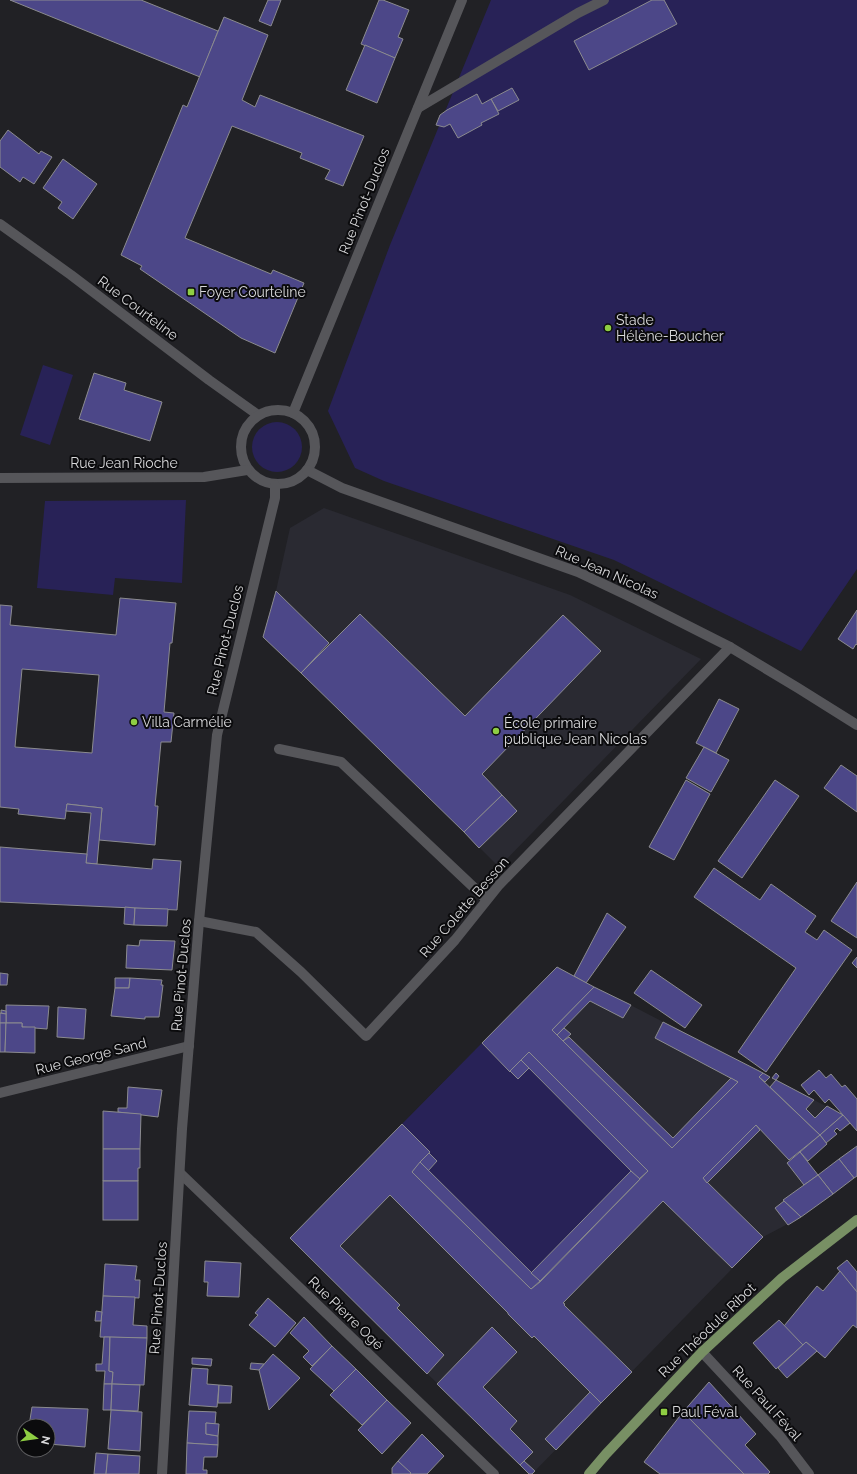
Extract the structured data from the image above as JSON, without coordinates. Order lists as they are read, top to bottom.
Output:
{
  "streets": {
    "main road": ["Rue Théodule Ribot"],
    "street": [
      "Rue Pinot-Duclos",
      "Rue Courteline",
      "Rue Jean Rioche",
      "Rue Jean Nicolas",
      "Rue Colette Besson",
      "Rue George Sand",
      "Rue Pierre Ogé",
      "Rue Paul Féval"
    ]
  },
  "crossings": [
    ["Rue Pinot-Duclos", "Rue Courteline"],
    ["Rue Pinot-Duclos", "Rue Jean Rioche"],
    ["Rue Pinot-Duclos", "Rue Jean Nicolas"],
    ["Rue Pinot-Duclos", "Rue Colette Besson"],
    ["Rue Pinot-Duclos", "Rue George Sand"],
    ["Rue Pinot-Duclos", "Rue Pierre Ogé"],
    ["Rue Courteline", "Rue Jean Rioche"],
    ["Rue Courteline", "Rue Jean Nicolas"],
    ["Rue Jean Rioche", "Rue Jean Nicolas"],
    ["Rue Jean Nicolas", "Rue Colette Besson"],
    ["Rue Théodule Ribot", "Rue Paul Féval"]
  ],
  "places": {
    "transit": ["Foyer Courteline", "Paul Féval"],
    "other": ["Stade Hélène-Boucher", "Villa Carmélie", "École primaire publique Jean Nicolas"]
  },
  "north": "right"
}
